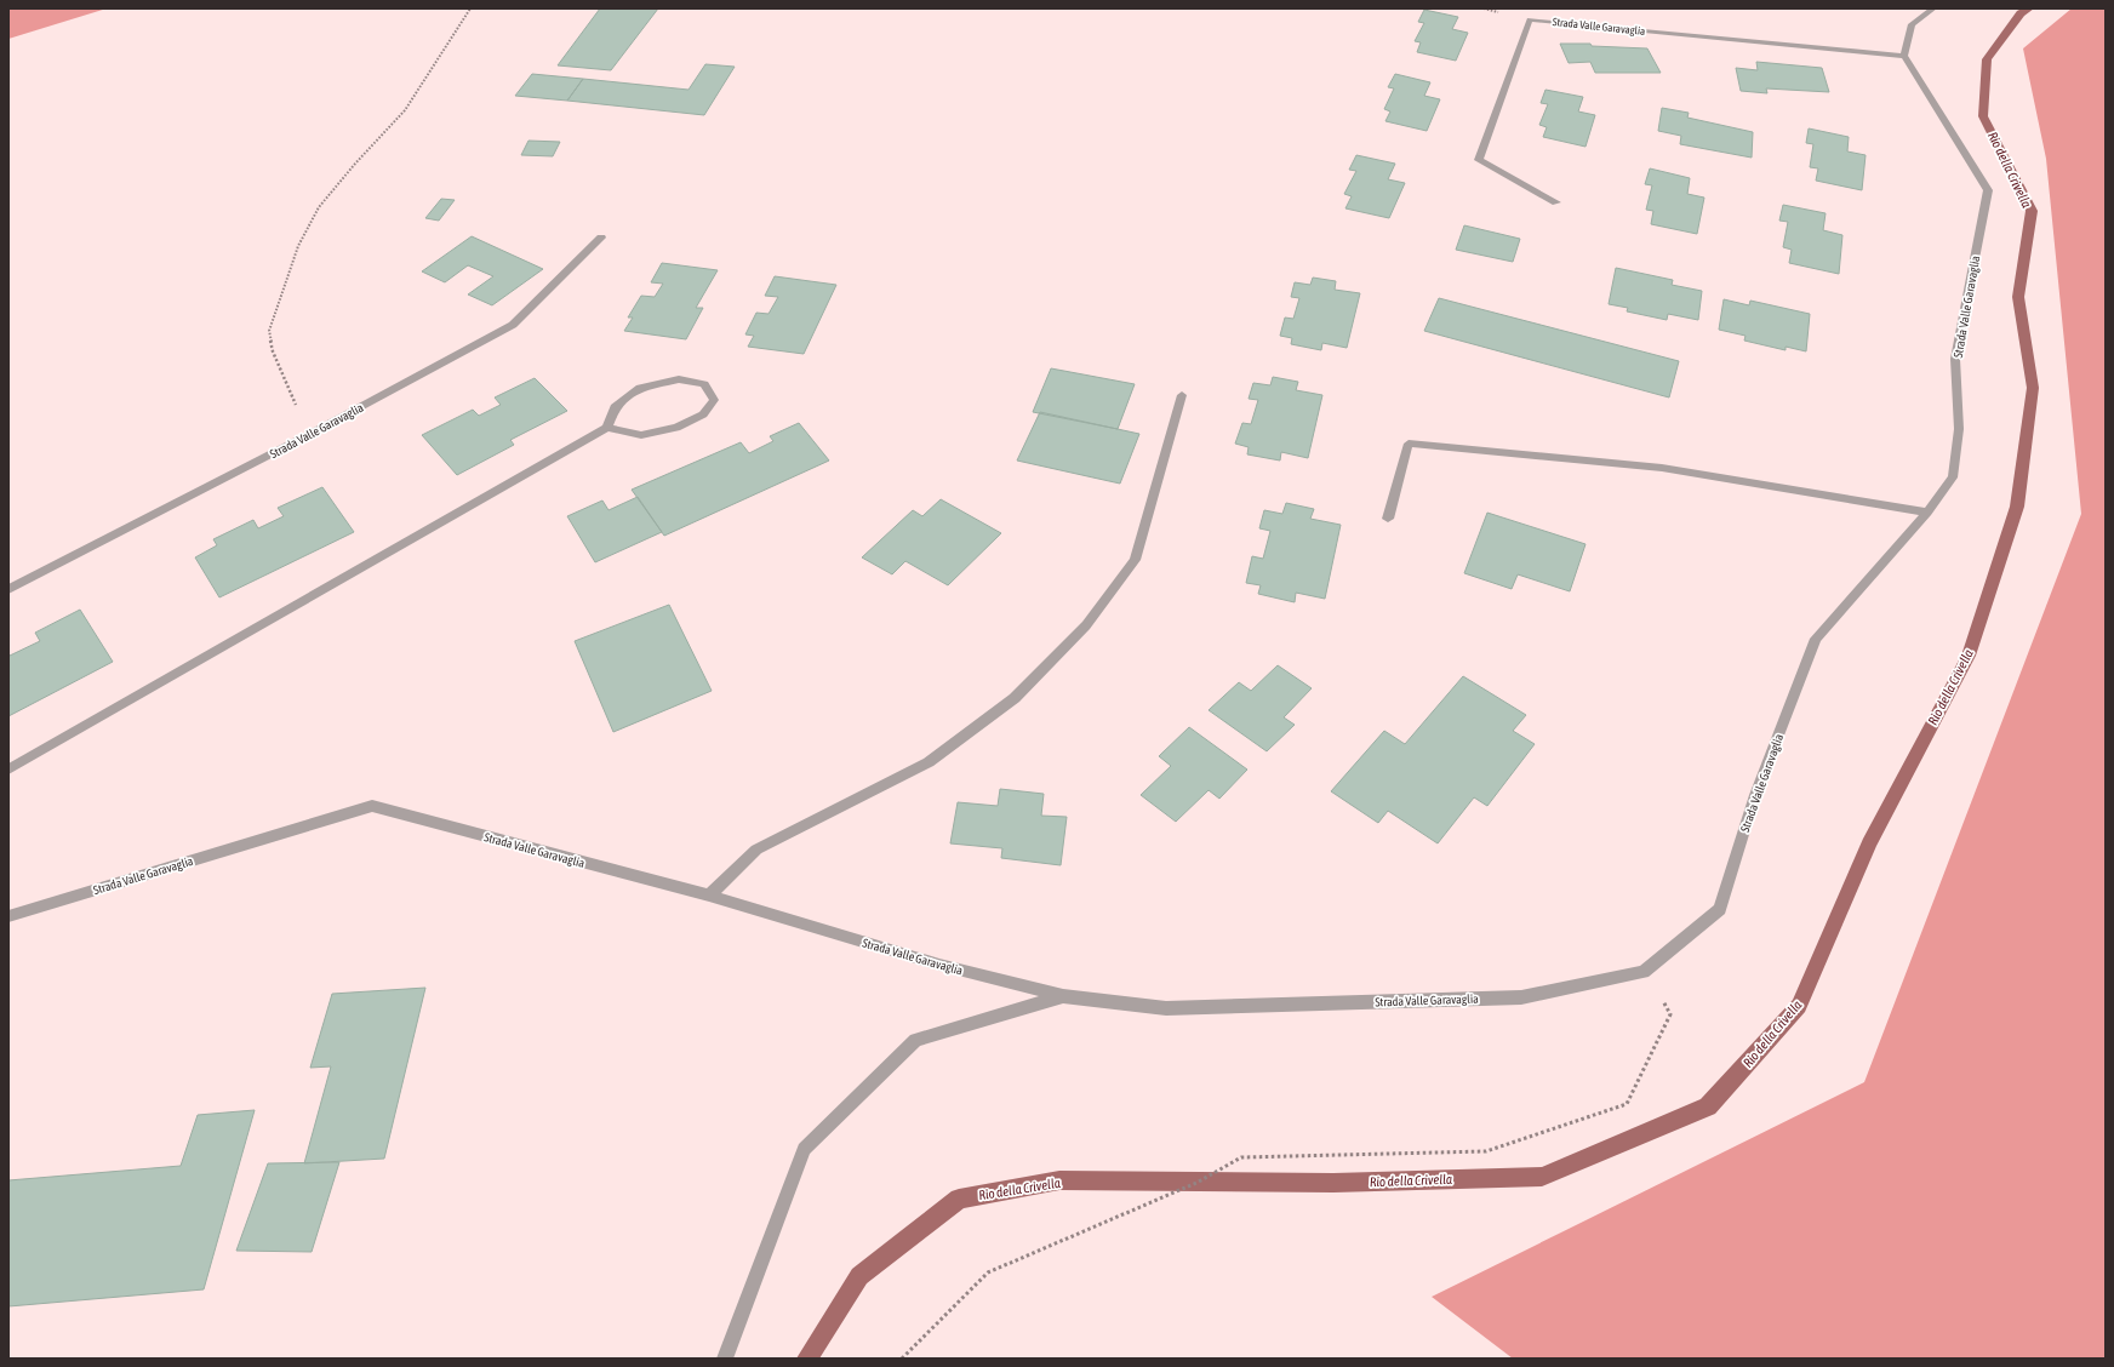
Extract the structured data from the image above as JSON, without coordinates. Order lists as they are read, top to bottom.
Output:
{
  "streets": {
    "street": ["Strada Valle Garavaglia"]
  },
  "water": ["Rio della Crivella"]
}
